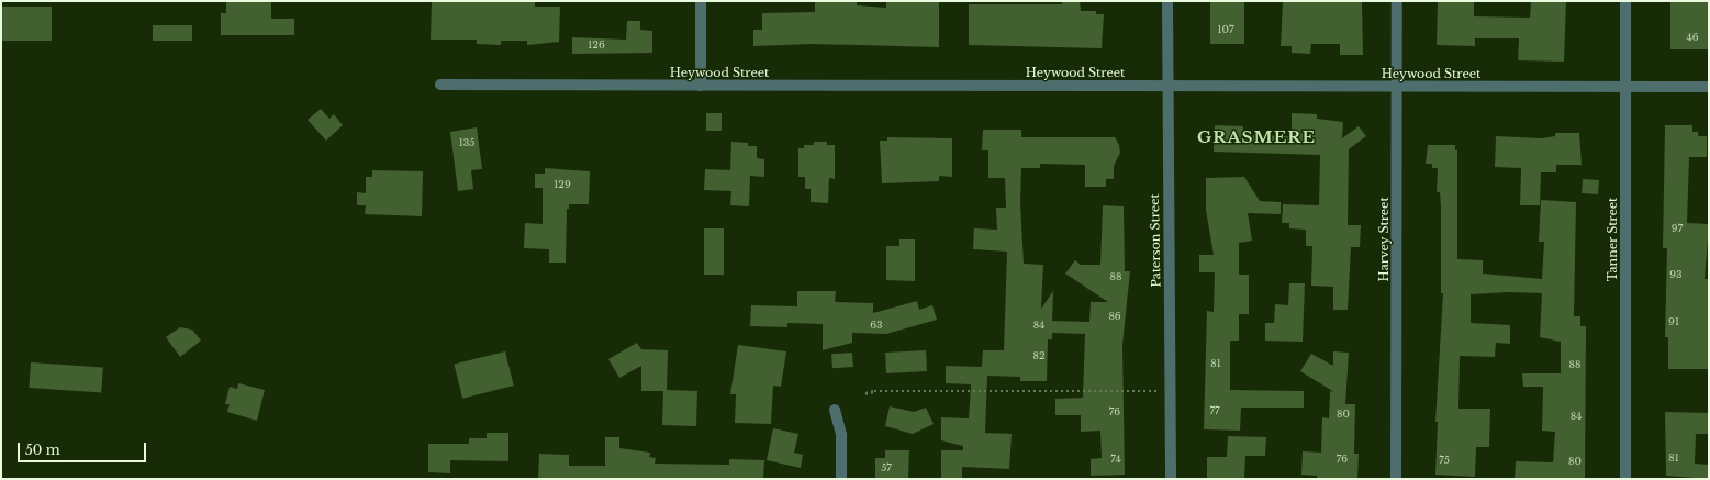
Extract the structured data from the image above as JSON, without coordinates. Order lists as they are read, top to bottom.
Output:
{
  "streets": {
    "street": [
      "Heywood Street",
      "Harvey Street",
      "Tanner Street",
      "Paterson Street"
    ]
  },
  "crossings": [
    ["Heywood Street", "Harvey Street"],
    ["Heywood Street", "Tanner Street"],
    ["Heywood Street", "Paterson Street"]
  ],
  "districts": ["GRASMERE"],
  "house_numbers": [
    "107",
    "46",
    "126",
    "135",
    "129",
    "97",
    "93",
    "88",
    "86",
    "91",
    "63",
    "84",
    "82",
    "81",
    "88",
    "77",
    "76",
    "80",
    "84",
    "81",
    "74",
    "76",
    "75",
    "80",
    "57"
  ],
  "scale_bar": "50 m"
}
